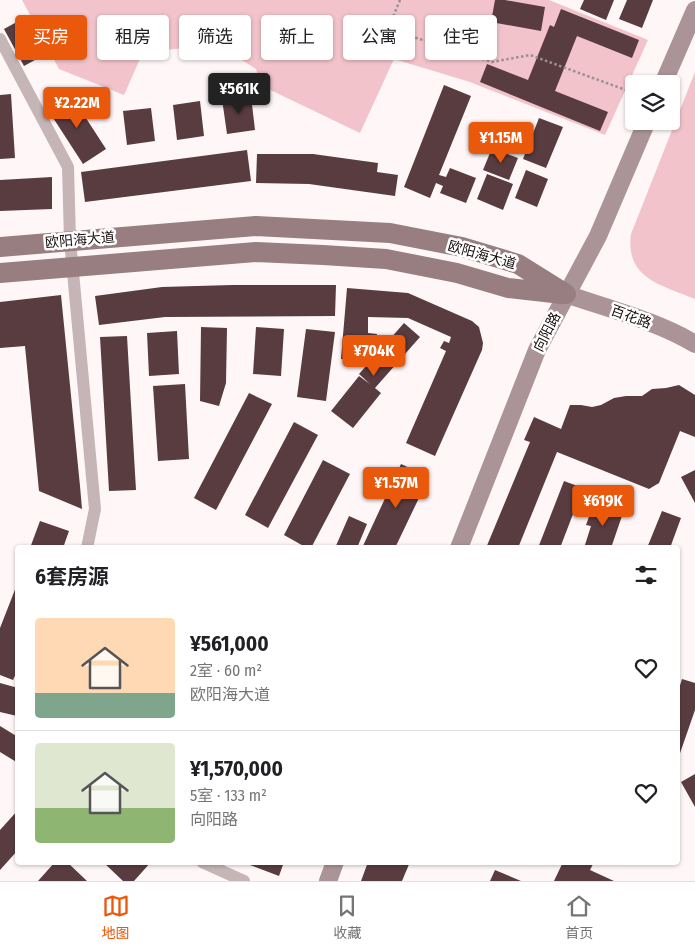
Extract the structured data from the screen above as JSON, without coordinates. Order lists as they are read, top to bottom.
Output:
{
  "streets": {
    "main road": ["欧阳海大道", "百花路", "向阳路"]
  },
  "crossings": [
    ["欧阳海大道", "百花路"],
    ["欧阳海大道", "向阳路"],
    ["百花路", "向阳路"]
  ],
  "page": {
    "chip": [
      "买房",
      "租房",
      "筛选",
      "新上",
      "公寓",
      "住宅"
    ],
    "price": [
      "¥561K",
      "¥2.22M",
      "¥1.15M",
      "¥704K",
      "¥1.57M",
      "¥619K"
    ],
    "heading": "6套房源",
    "list": [
      {
        "name": "¥561,000",
        "note": "2室 · 60 m² · 欧阳海大道"
      },
      {
        "name": "¥1,570,000",
        "note": "5室 · 133 m² · 向阳路"
      }
    ],
    "tabs": ["地图", "收藏", "首页"]
  }
}
